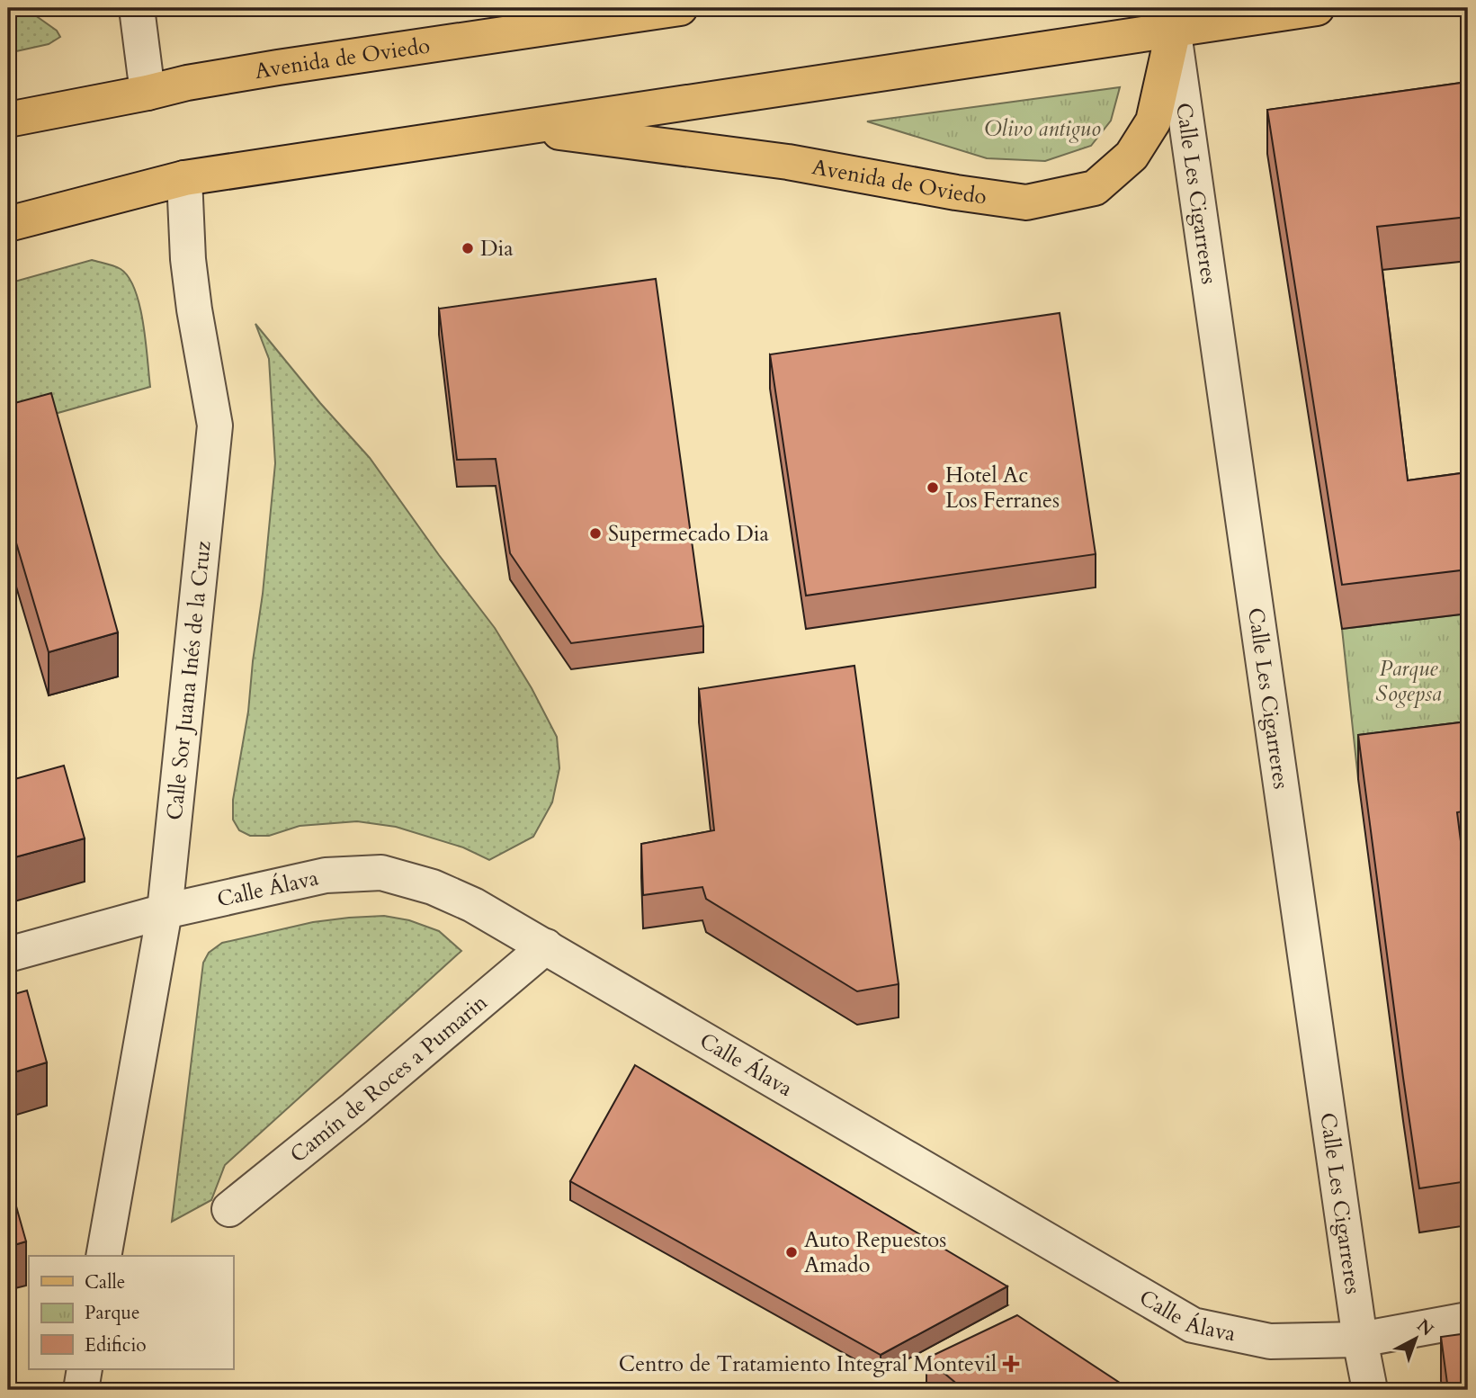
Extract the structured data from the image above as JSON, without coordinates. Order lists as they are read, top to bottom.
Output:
{
  "streets": {
    "main road": ["Avenida de Oviedo"],
    "street": [
      "Calle Les Cigarreres",
      "Calle Sor Juana Inés de la Cruz",
      "Calle Álava",
      "Camín de Roces a Pumarin"
    ]
  },
  "crossings": [
    ["Avenida de Oviedo", "Calle Les Cigarreres"],
    ["Avenida de Oviedo", "Calle Sor Juana Inés de la Cruz"],
    ["Calle Les Cigarreres", "Calle Álava"],
    ["Calle Sor Juana Inés de la Cruz", "Calle Álava"],
    ["Calle Álava", "Camín de Roces a Pumarin"]
  ],
  "parks": ["Olivo antiguo", "Parque Sogepsa"],
  "places": {
    "other": [
      "Dia",
      "Hotel Ac Los Ferranes",
      "Supermecado Dia",
      "Auto Repuestos Amado"
    ],
    "health": ["Centro de Tratamiento Integral Montevil"]
  },
  "legend": ["Calle", "Parque", "Edificio"],
  "north": "top right"
}
